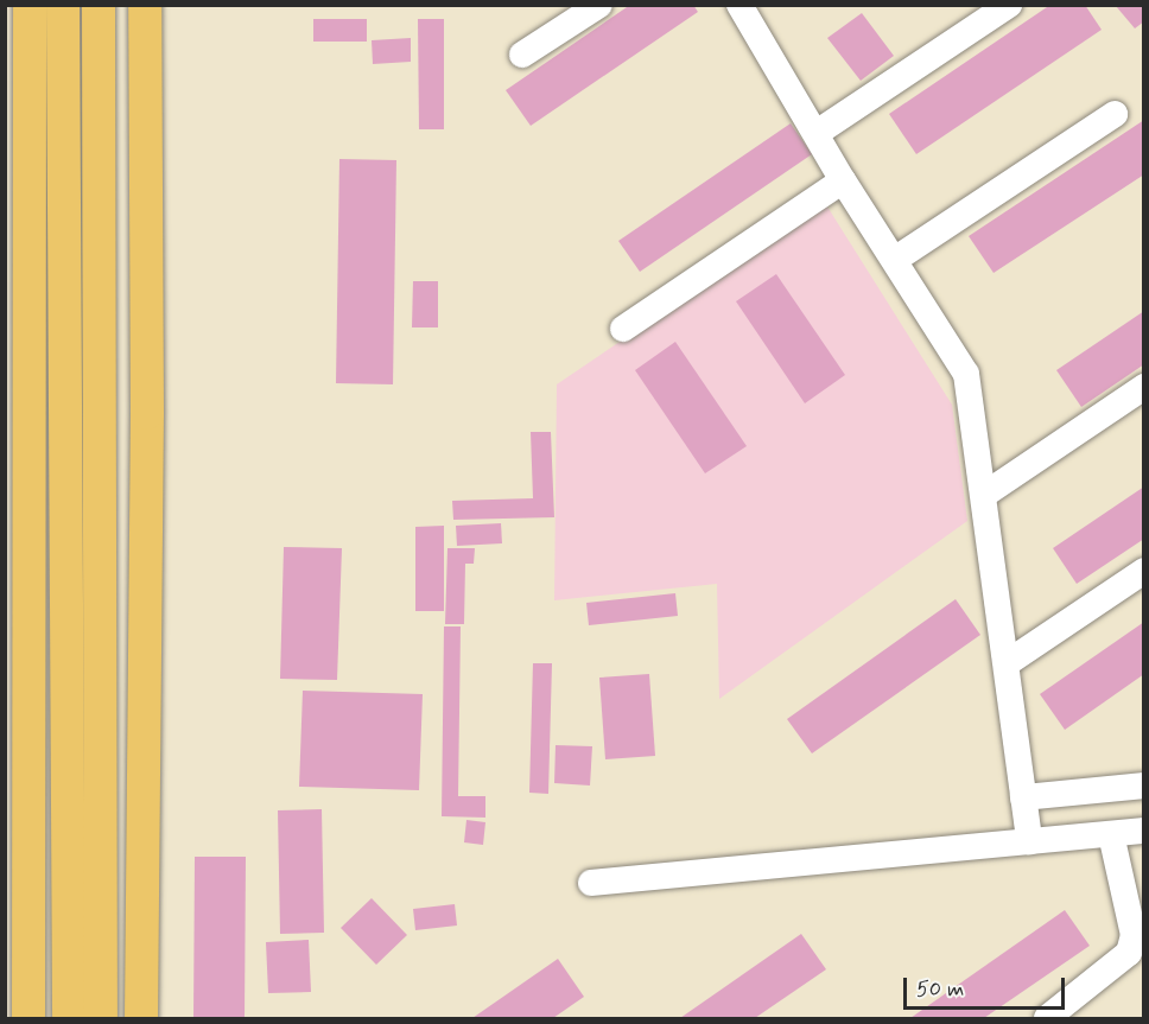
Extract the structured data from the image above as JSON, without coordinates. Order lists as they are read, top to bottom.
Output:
{
  "scale_bar": "50 m"
}
